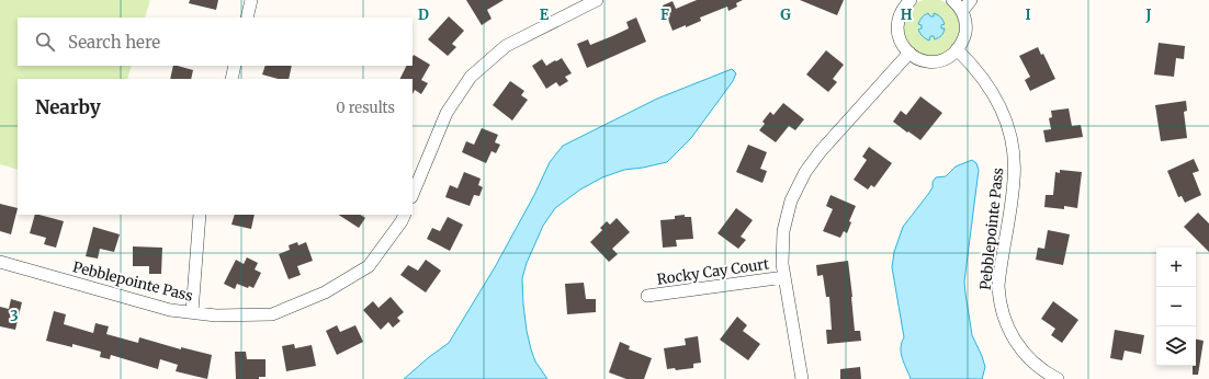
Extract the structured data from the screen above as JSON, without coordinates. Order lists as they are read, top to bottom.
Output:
{
  "streets": {
    "street": ["Pebblepointe Pass", "Rocky Cay Court"]
  },
  "page": {
    "search": "Search here",
    "heading": ["Nearby", "0 results"],
    "map_buttons": ["+", "−"]
  },
  "grid": {
    "columns": [
      "D",
      "E",
      "F",
      "G",
      "H",
      "I",
      "J"
    ],
    "rows": ["3"]
  }
}
